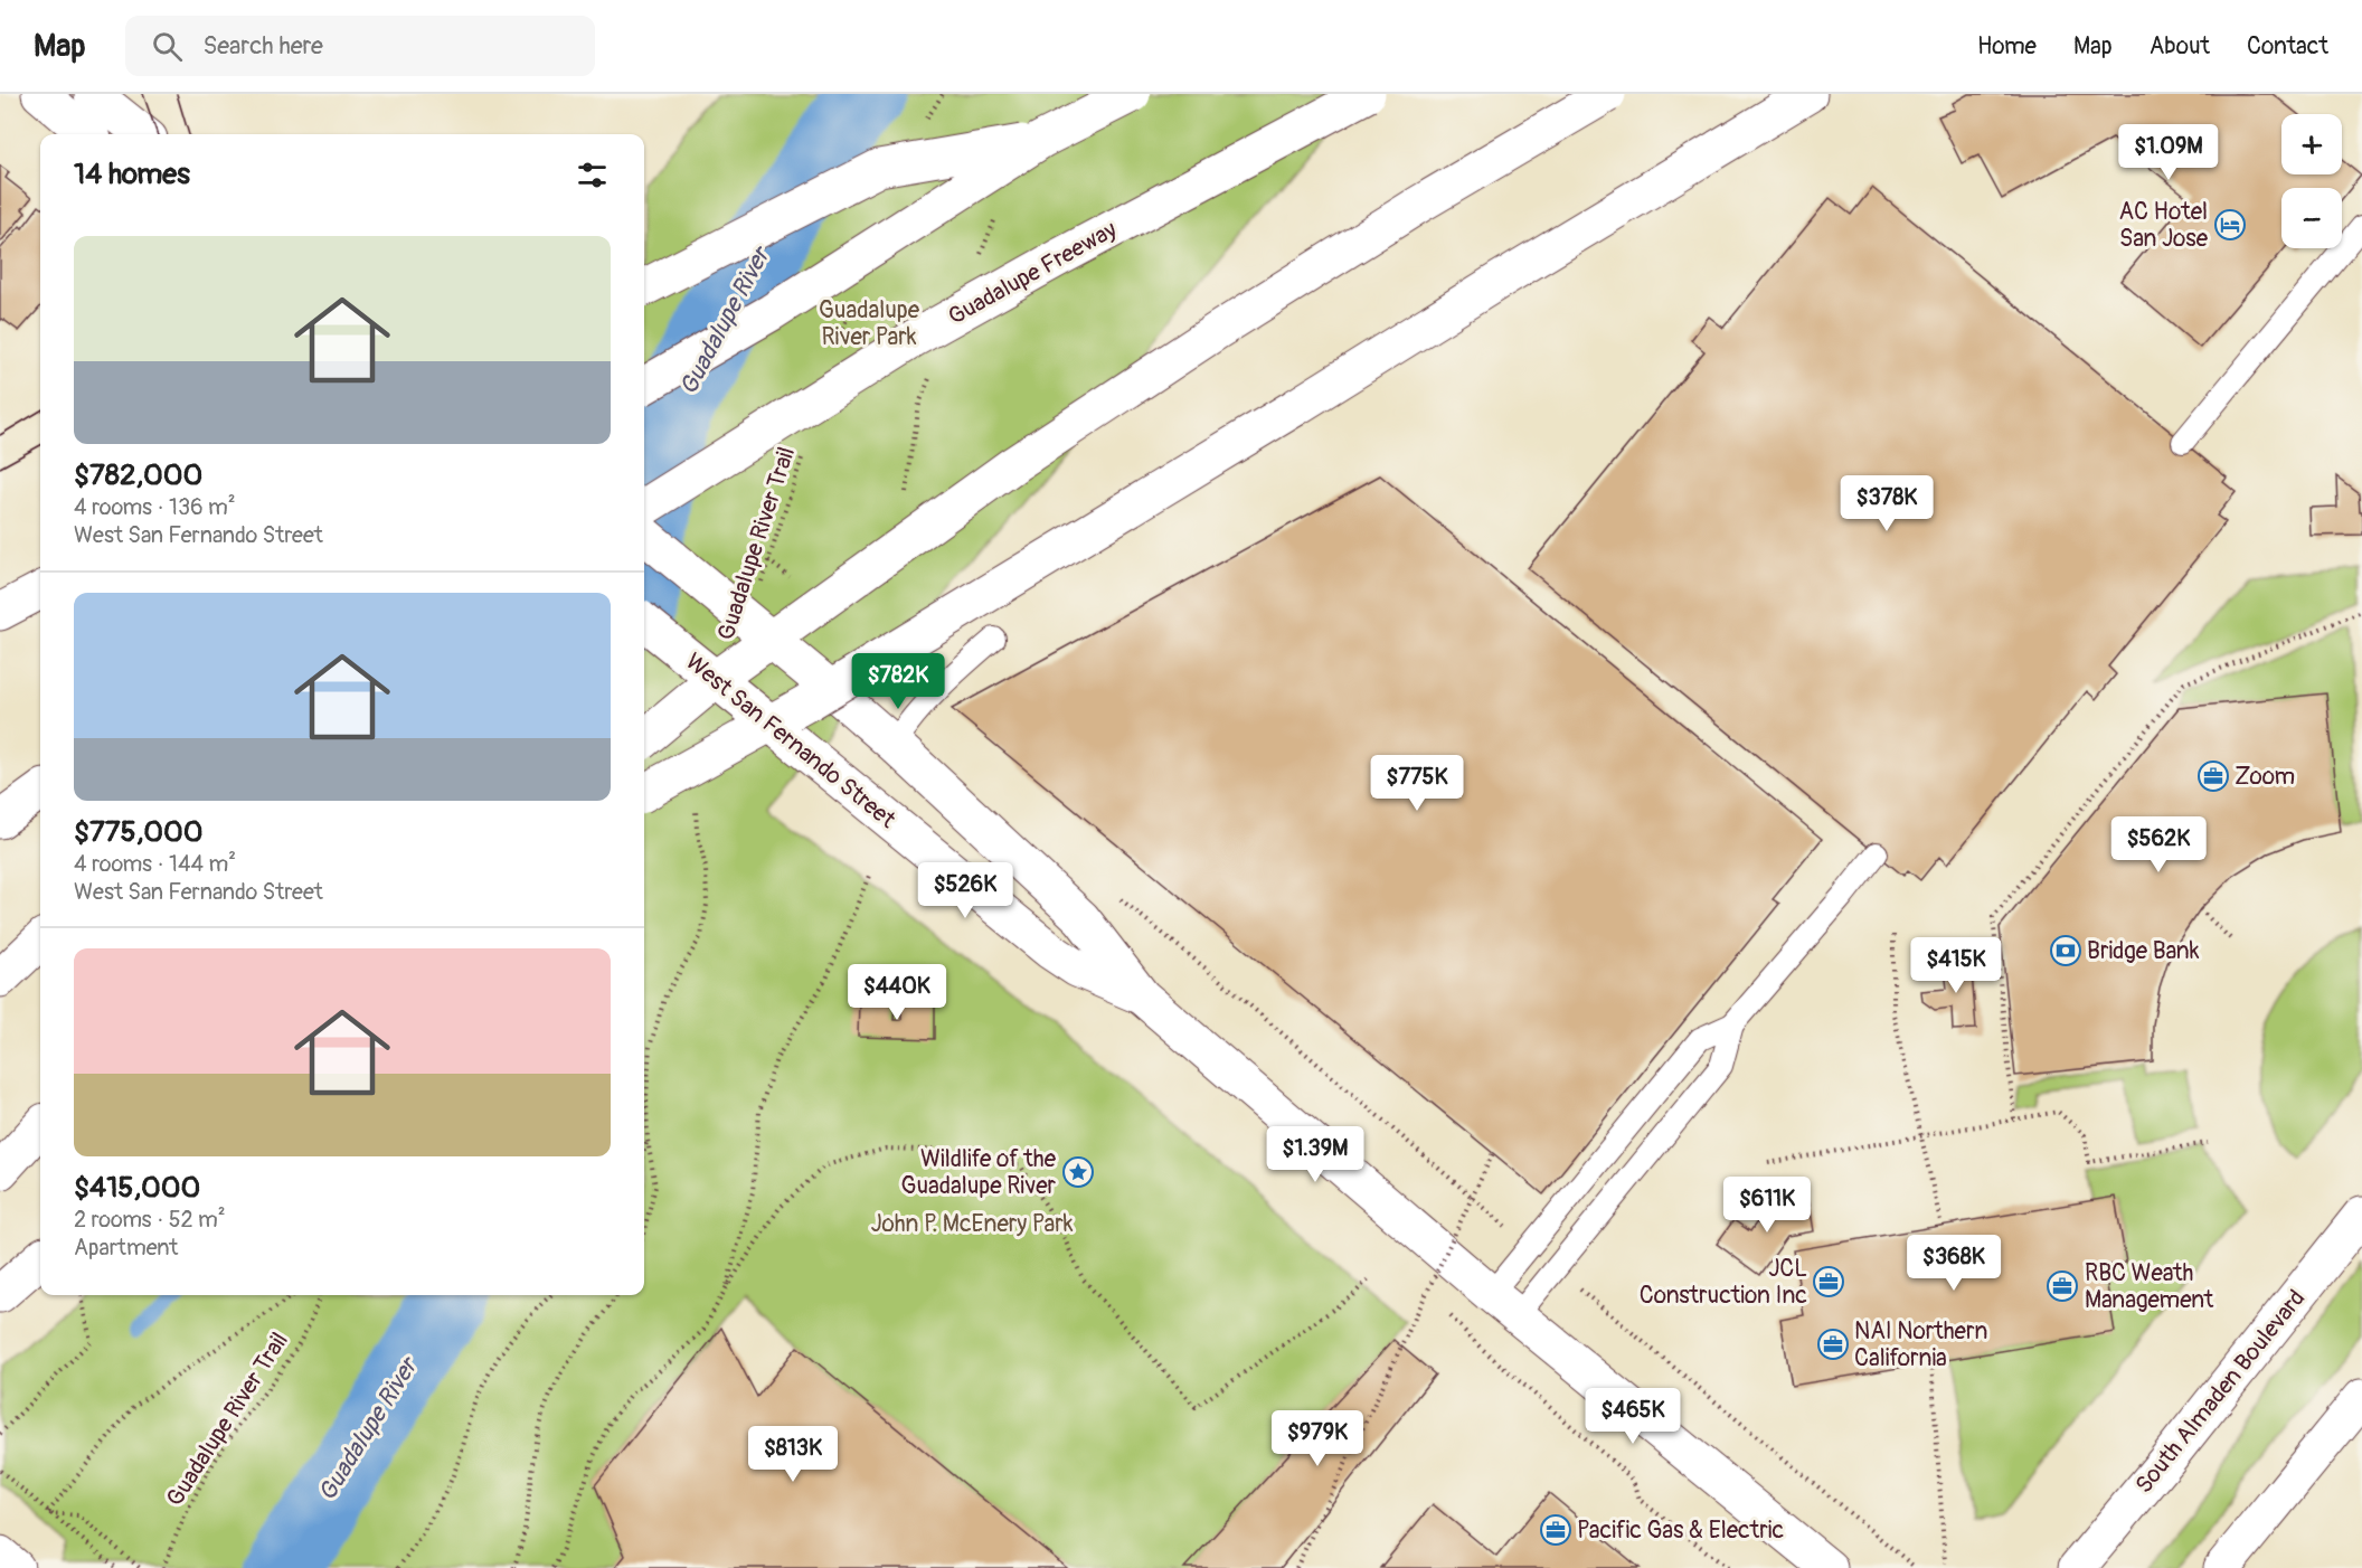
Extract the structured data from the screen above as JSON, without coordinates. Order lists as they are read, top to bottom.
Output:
{
  "streets": {
    "main road": ["Guadalupe Freeway", "West San Fernando Street", "South Almaden Boulevard"],
    "path": ["Guadalupe River Trail"]
  },
  "water": ["Guadalupe River"],
  "parks": ["Guadalupe River Park", "John P. McEnery Park"],
  "places": {
    "hotel": ["AC Hotel San Jose"],
    "office": [
      "Zoom",
      "JCL Construction Inc",
      "RBC Weath Management",
      "NAI Northern California",
      "Pacific Gas & Electric"
    ],
    "bank": ["Bridge Bank"],
    "place": ["Wildlife of the Guadalupe River"]
  },
  "page": {
    "header": "Map",
    "search": "Search here",
    "nav": [
      "Home",
      "Map",
      "About",
      "Contact"
    ],
    "map_buttons": ["+", "−"],
    "price": [
      "$1.09M",
      "$378K",
      "$782K",
      "$775K",
      "$562K",
      "$526K",
      "$415K",
      "$440K",
      "$1.39M",
      "$611K",
      "$368K",
      "$465K",
      "$979K",
      "$813K"
    ],
    "heading": "14 homes",
    "list": [
      {
        "name": "$782,000",
        "note": "4 rooms · 136 m² · West San Fernando Street"
      },
      {
        "name": "$775,000",
        "note": "4 rooms · 144 m² · West San Fernando Street"
      },
      {
        "name": "$415,000",
        "note": "2 rooms · 52 m² · Apartment"
      }
    ]
  }
}
